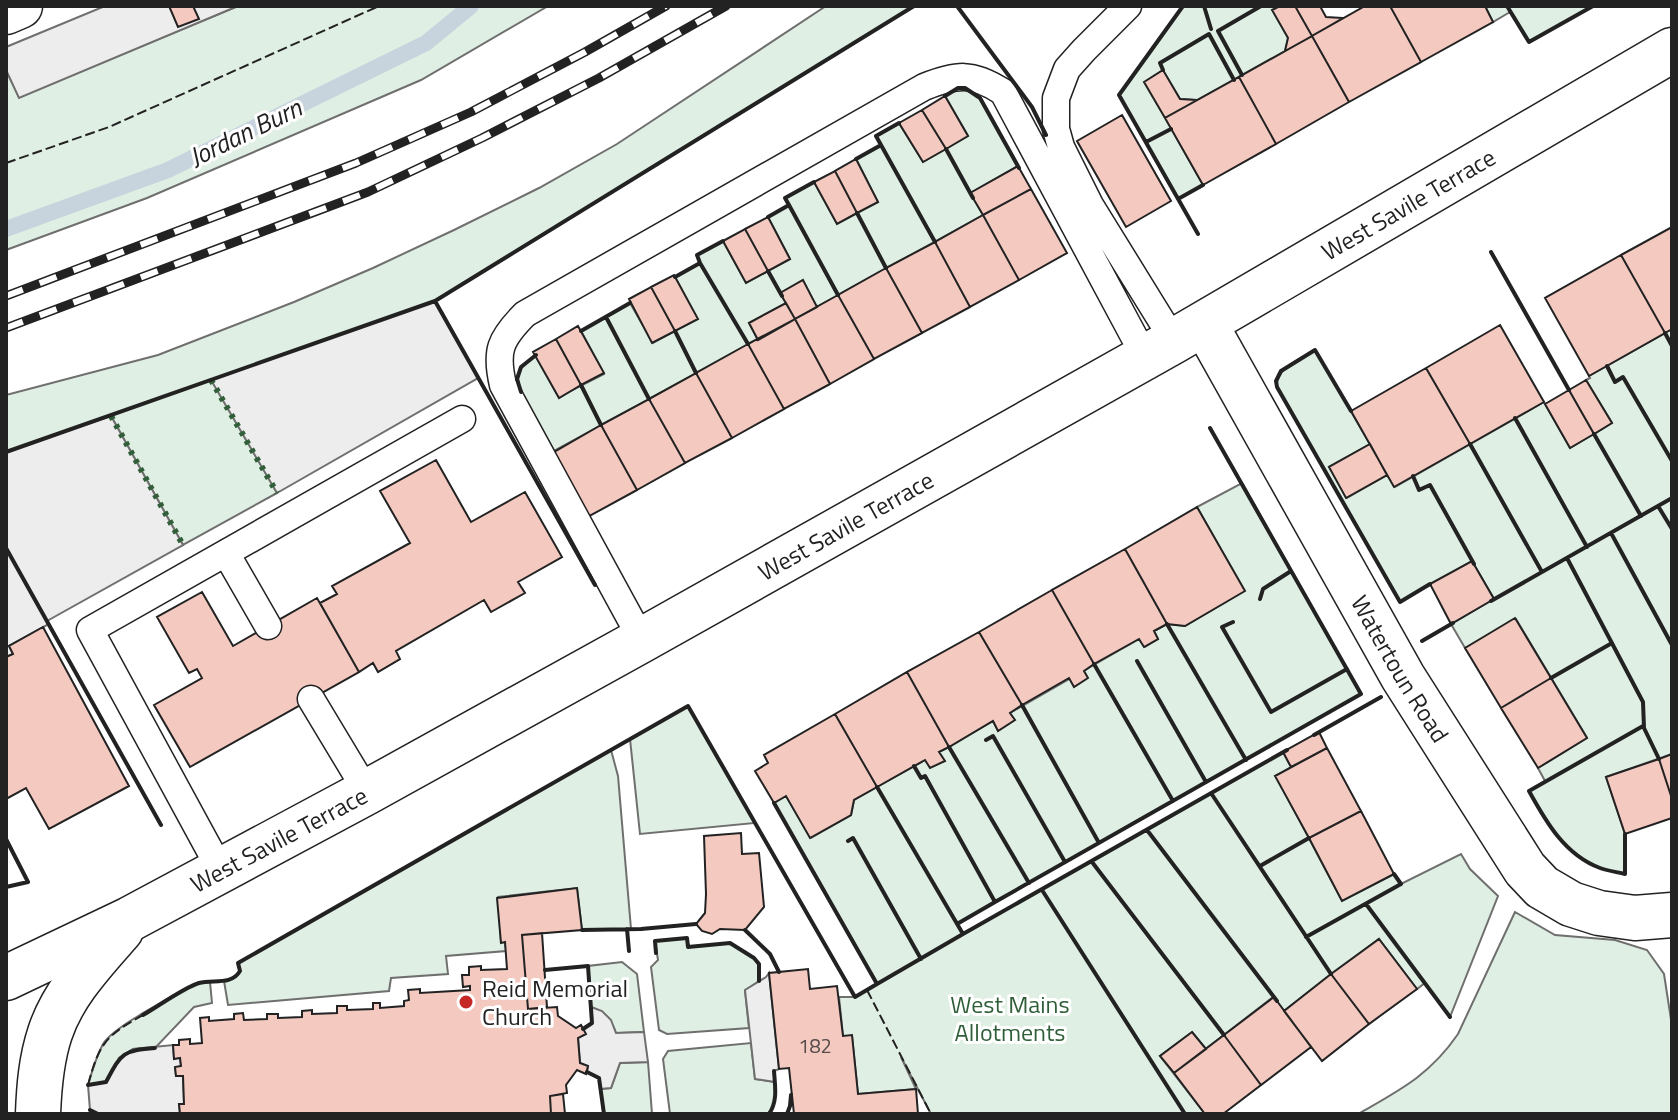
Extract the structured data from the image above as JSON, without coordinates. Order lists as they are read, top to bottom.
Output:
{
  "streets": {
    "street": ["West Savile Terrace", "Watertoun Road"]
  },
  "crossings": [
    ["West Savile Terrace", "Watertoun Road"]
  ],
  "water": ["Jordan Burn"],
  "parks": ["West Mains Allotments"],
  "places": ["Reid Memorial Church"],
  "house_numbers": ["182"]
}
